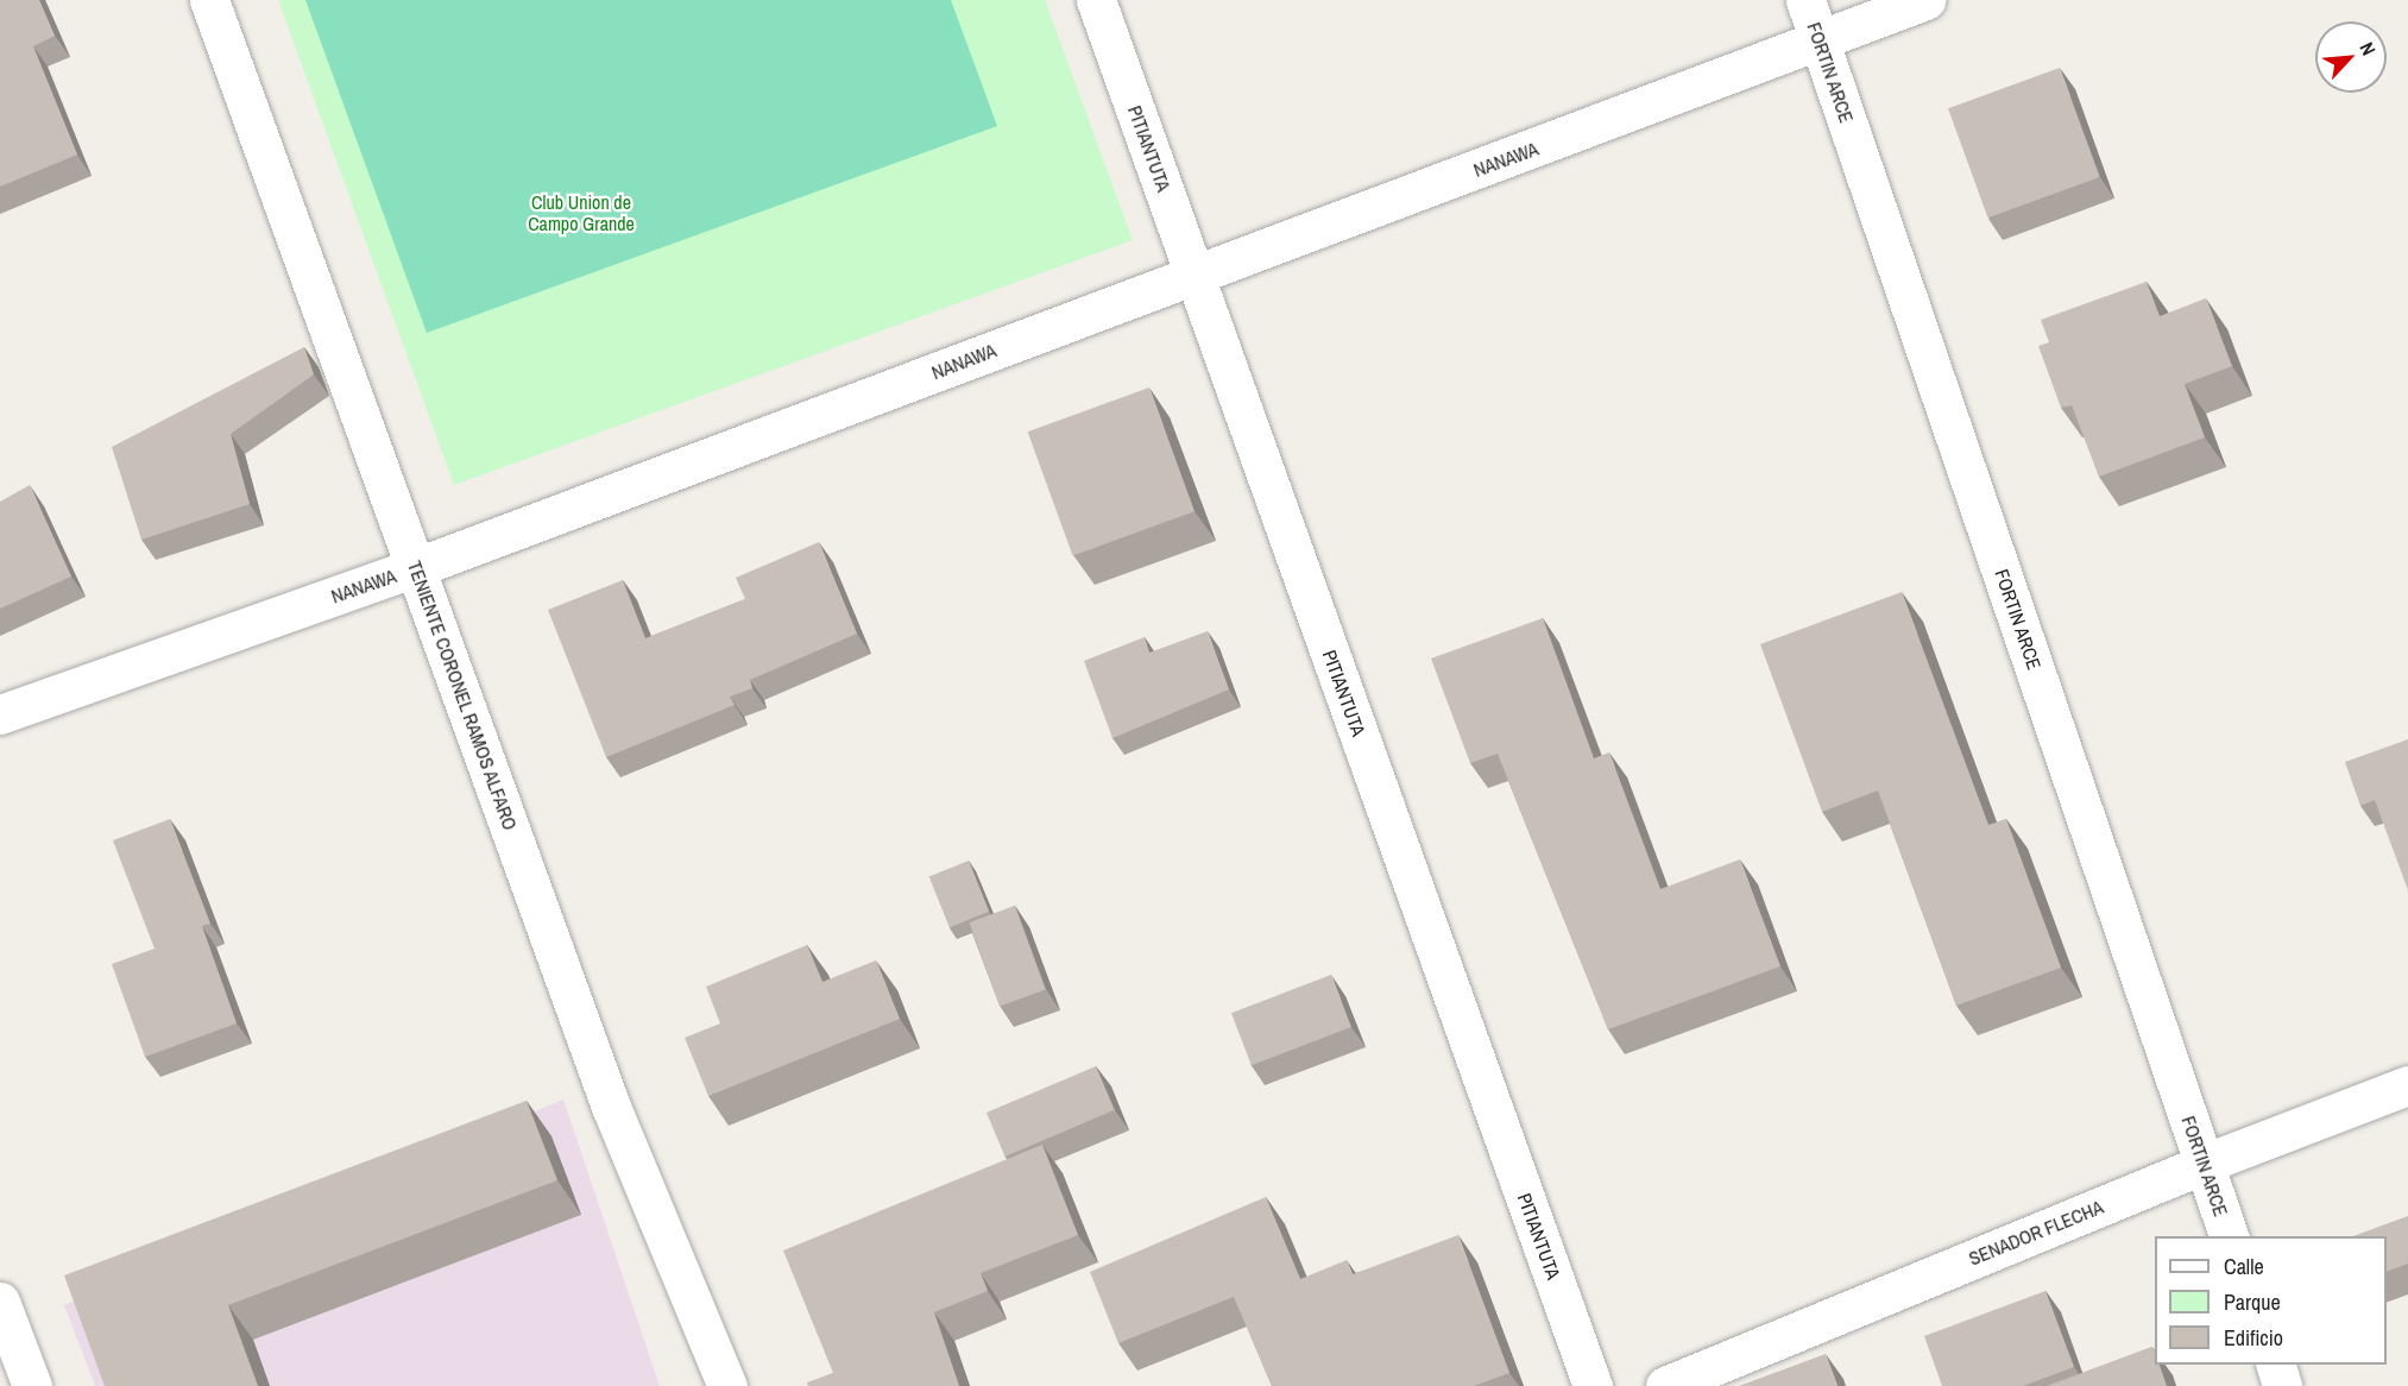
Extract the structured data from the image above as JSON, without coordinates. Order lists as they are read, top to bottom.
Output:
{
  "streets": {
    "street": [
      "FORTIN ARCE",
      "PITIANTUTA",
      "NANAWA",
      "TENIENTE CORONEL RAMOS ALFARO",
      "SENADOR FLECHA"
    ]
  },
  "crossings": [
    ["FORTIN ARCE", "NANAWA"],
    ["FORTIN ARCE", "SENADOR FLECHA"],
    ["PITIANTUTA", "NANAWA"],
    ["NANAWA", "TENIENTE CORONEL RAMOS ALFARO"]
  ],
  "parks": ["Club Union de Campo Grande"],
  "legend": ["Calle", "Parque", "Edificio"],
  "north": "top right"
}
